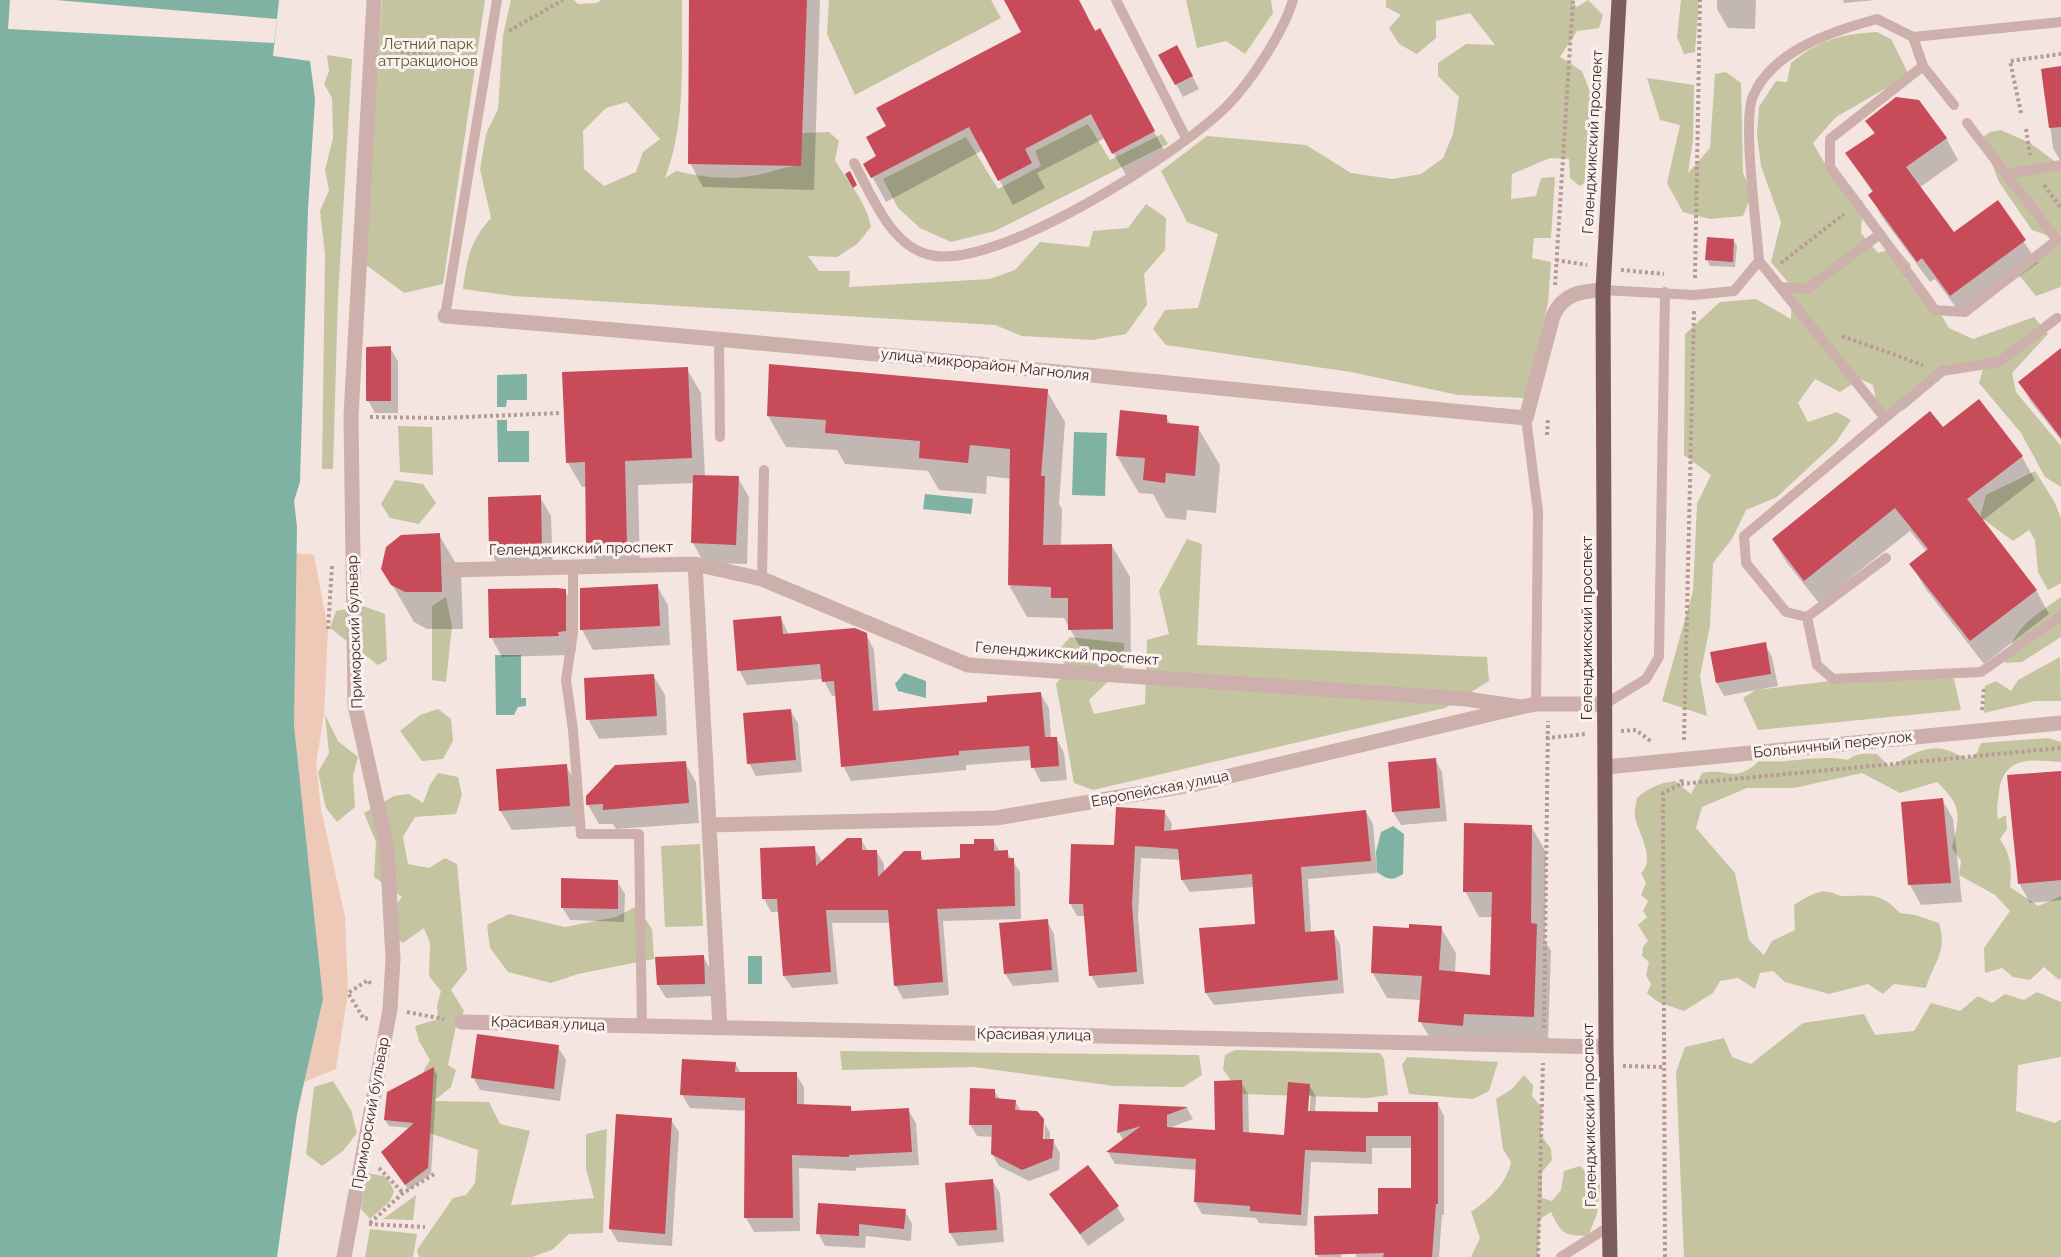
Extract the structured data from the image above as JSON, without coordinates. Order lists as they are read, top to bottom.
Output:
{
  "streets": {
    "main road": ["Геленджикский проспект"],
    "street": [
      "улица микрорайон Магнолия",
      "Приморский бульвар",
      "Больничный переулок",
      "Европейская улица",
      "Красивая улица"
    ]
  },
  "crossings": [
    ["Геленджикский проспект", "Больничный переулок"],
    ["Геленджикский проспект", "Европейская улица"],
    ["Геленджикский проспект", "Красивая улица"]
  ],
  "parks": ["Летний парк аттракционов"]
}
